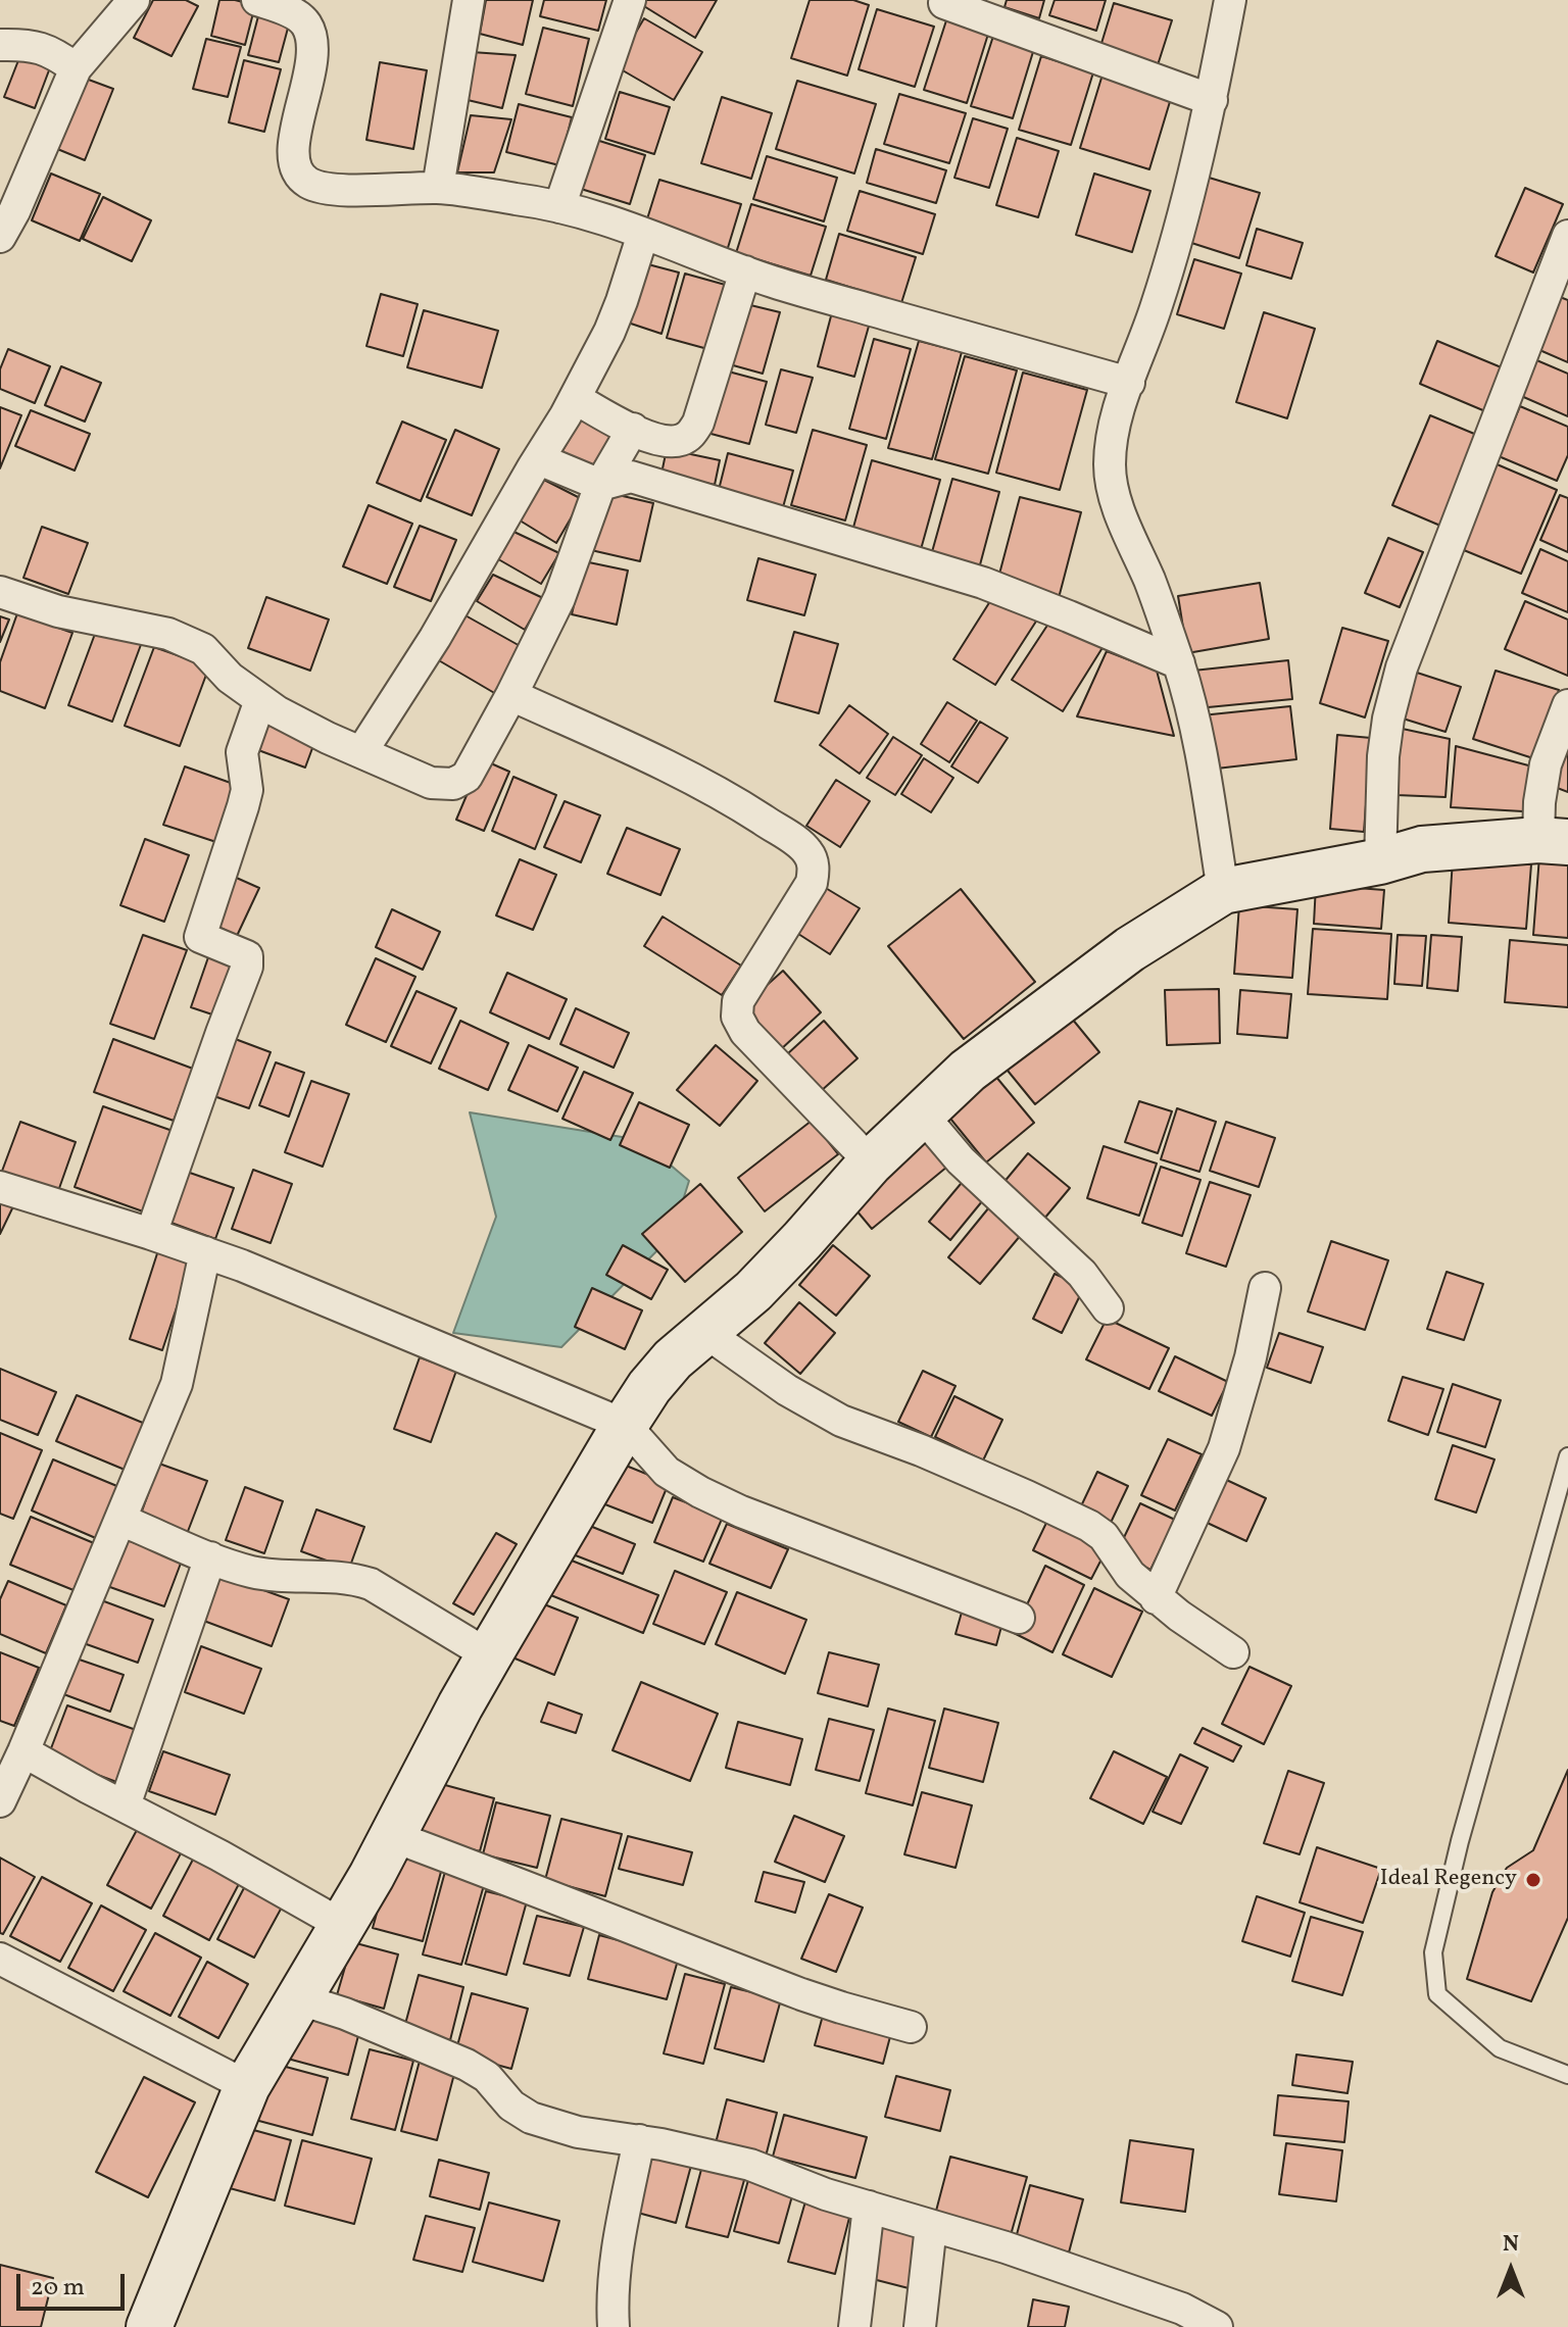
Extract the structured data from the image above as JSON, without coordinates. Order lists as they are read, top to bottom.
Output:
{
  "places": ["Ideal Regency"],
  "scale_bar": "20 m",
  "north": "top"
}
